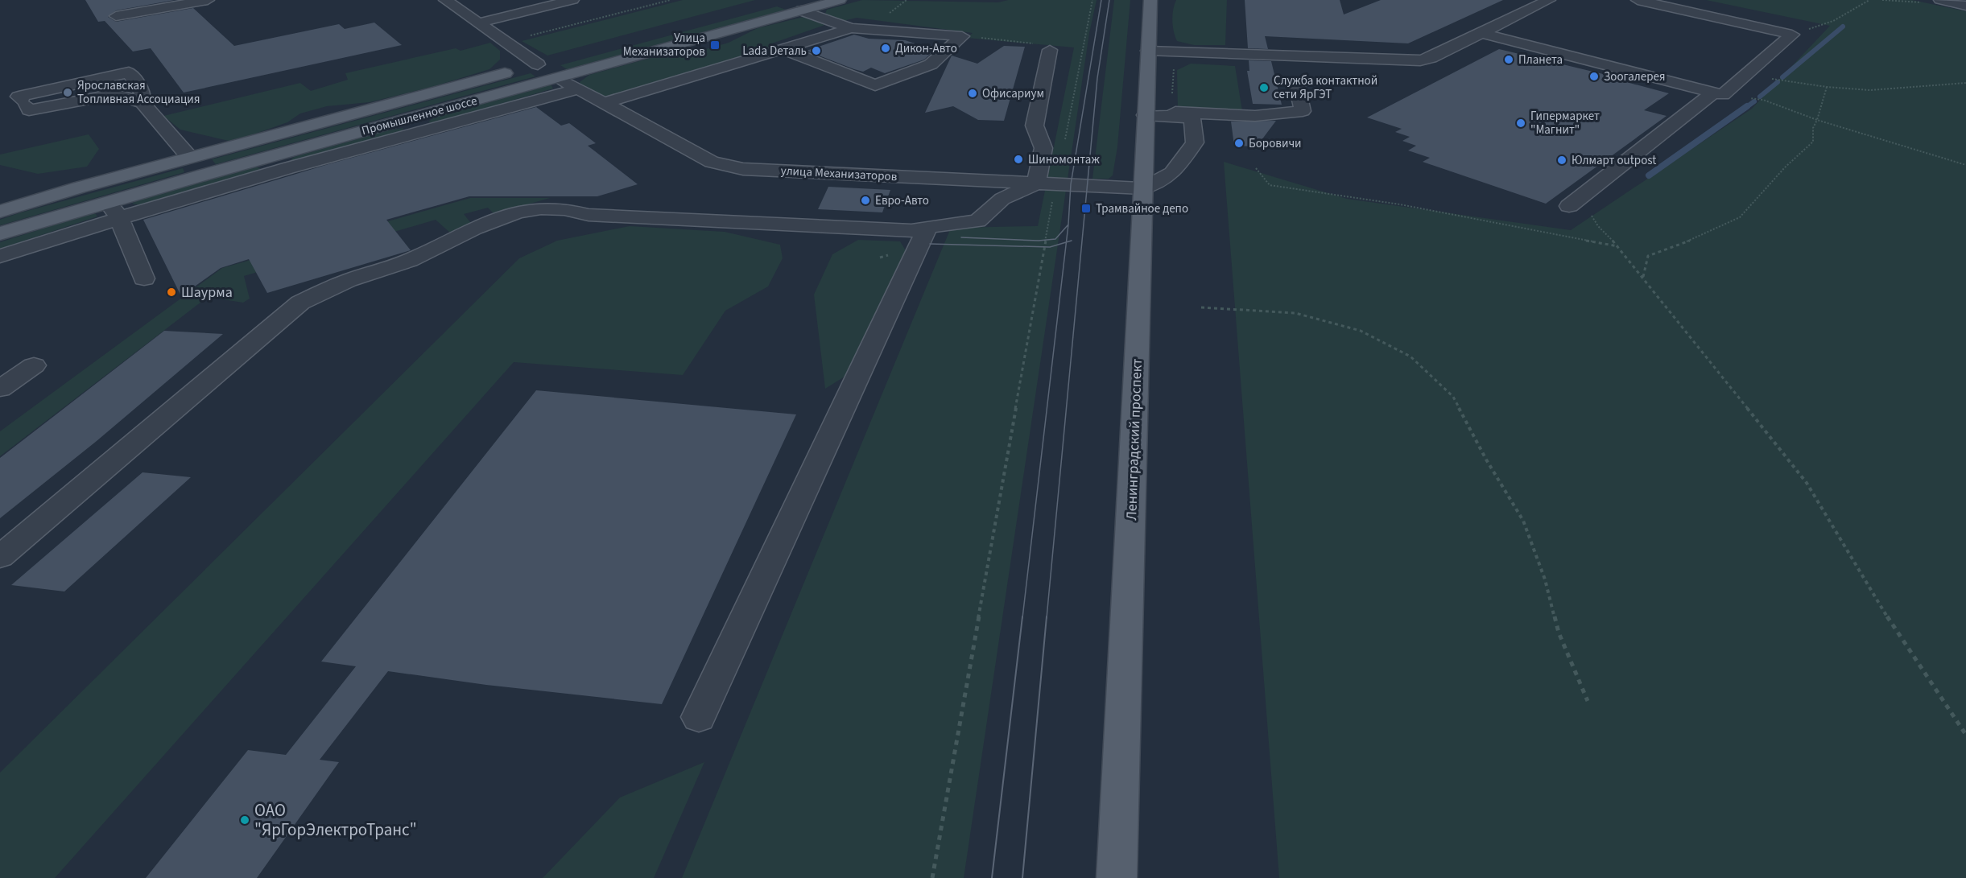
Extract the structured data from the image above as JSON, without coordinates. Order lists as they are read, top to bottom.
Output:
{
  "streets": {
    "main road": ["Промышленное шоссе", "Ленинградский проспект"],
    "street": ["улица Механизаторов"]
  },
  "crossings": [
    ["Промышленное шоссе", "улица Механизаторов"],
    ["улица Механизаторов", "Ленинградский проспект"]
  ],
  "places": {
    "transit": ["Улица Механизаторов", "Трамвайное депо"],
    "other": [
      "Дикон-Авто",
      "Lada Dеталь",
      "Планета",
      "Зоогалерея",
      "Служба контактной сети ЯрГЭТ",
      "Ярославская Топливная Ассоциация",
      "Офисариум",
      "Гипермаркет \"Магнит\"",
      "Боровичи",
      "Шиномонтаж",
      "Юлмарт outpost",
      "Евро-Авто",
      "Шаурма",
      "ОАО \"ЯрГорЭлектроТранс\""
    ]
  }
}
